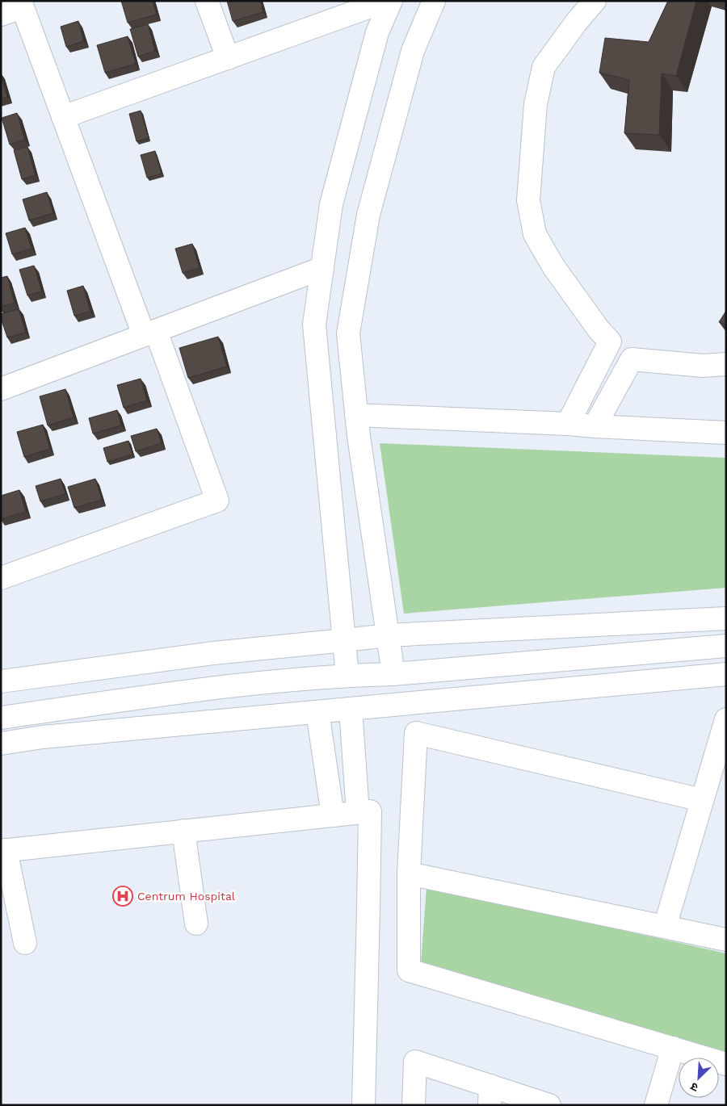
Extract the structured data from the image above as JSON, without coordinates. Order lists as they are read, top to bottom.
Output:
{
  "places": {
    "hospital": ["Centrum Hospital"]
  },
  "north": "bottom left"
}
